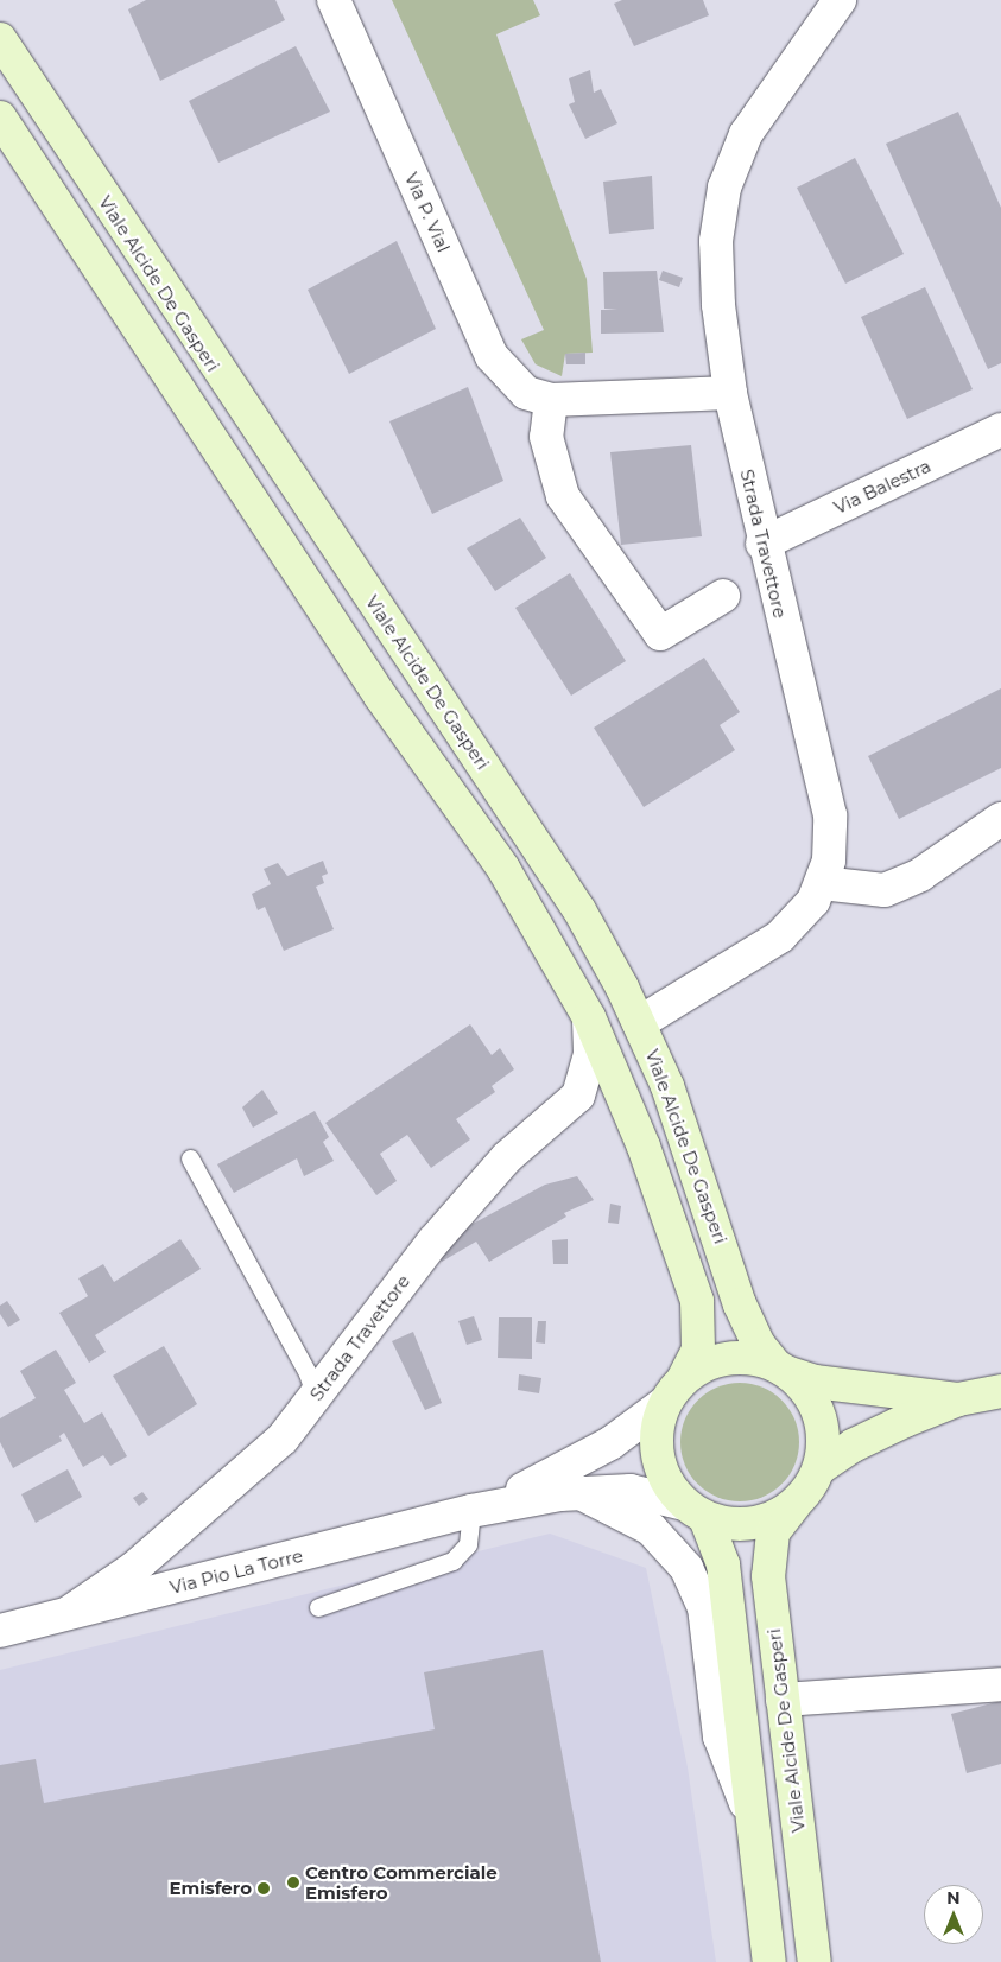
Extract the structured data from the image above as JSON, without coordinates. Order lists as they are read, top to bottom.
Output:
{
  "streets": {
    "main road": ["Viale Alcide De Gasperi"],
    "street": [
      "Via P. Vial",
      "Via Balestra",
      "Strada Travettore",
      "Via Pio La Torre"
    ]
  },
  "crossings": [
    ["Via P. Vial", "Strada Travettore"],
    ["Viale Alcide De Gasperi", "Strada Travettore"],
    ["Viale Alcide De Gasperi", "Via Pio La Torre"],
    ["Via Balestra", "Strada Travettore"],
    ["Strada Travettore", "Via Pio La Torre"]
  ],
  "places": ["Centro Commerciale Emisfero", "Emisfero"],
  "north": "top"
}
